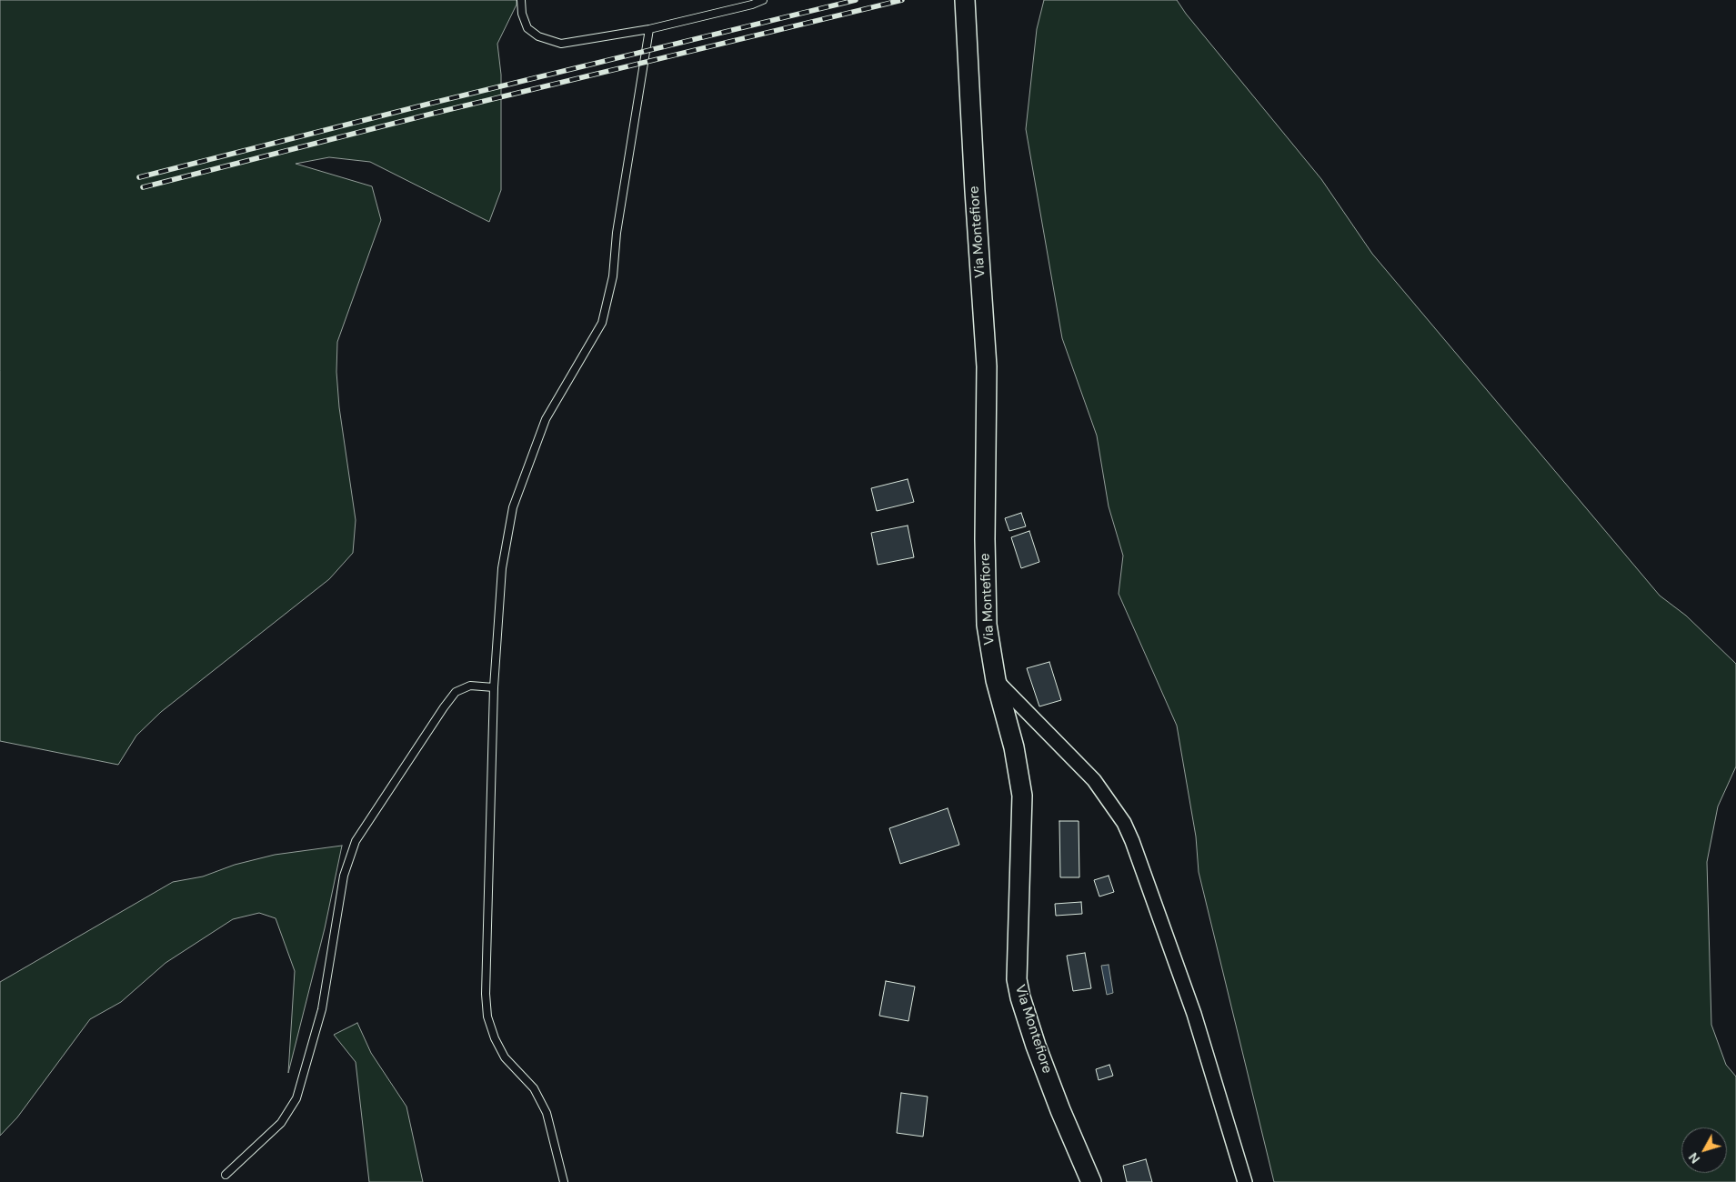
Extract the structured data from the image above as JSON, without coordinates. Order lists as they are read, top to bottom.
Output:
{
  "streets": {
    "main road": ["Via Montefiore"]
  },
  "north": "bottom left"
}
